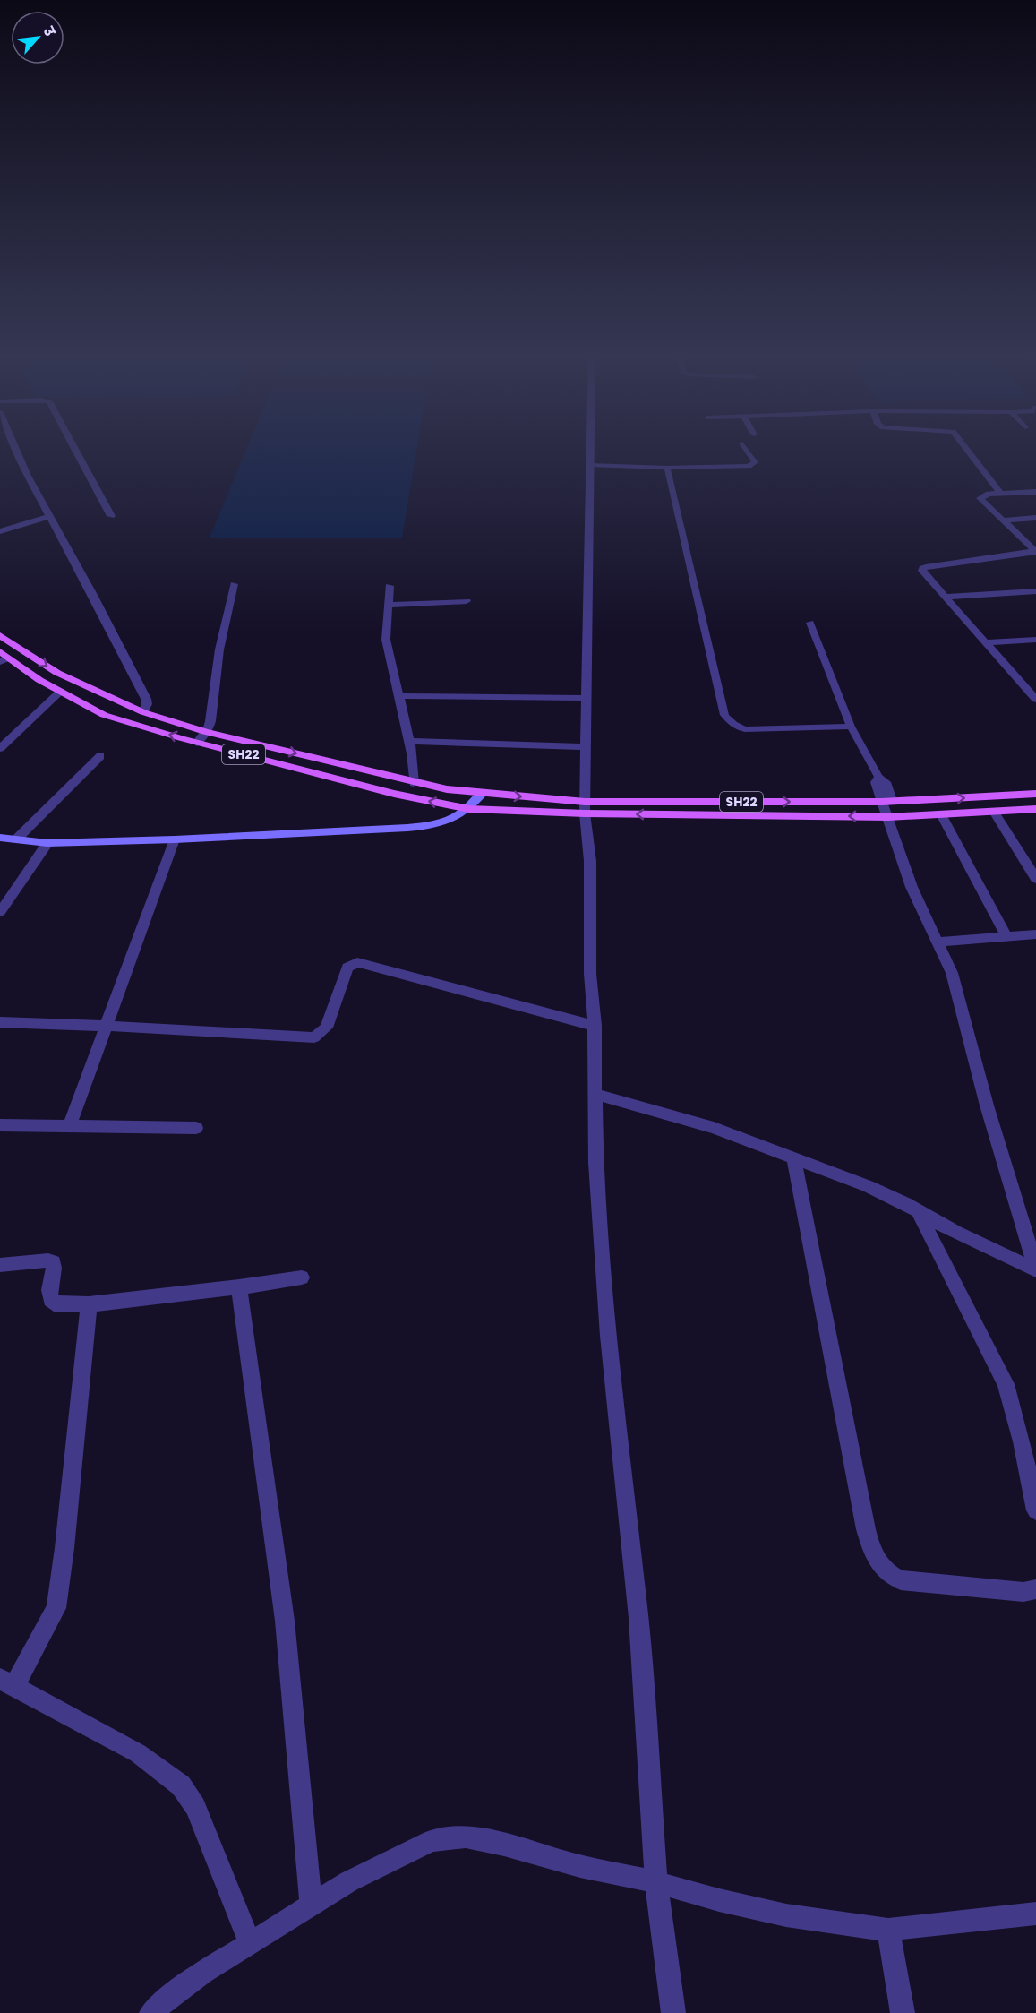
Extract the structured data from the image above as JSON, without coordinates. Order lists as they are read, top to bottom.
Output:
{
  "streets": {
    "main road": ["SH22"]
  },
  "north": "top right"
}
